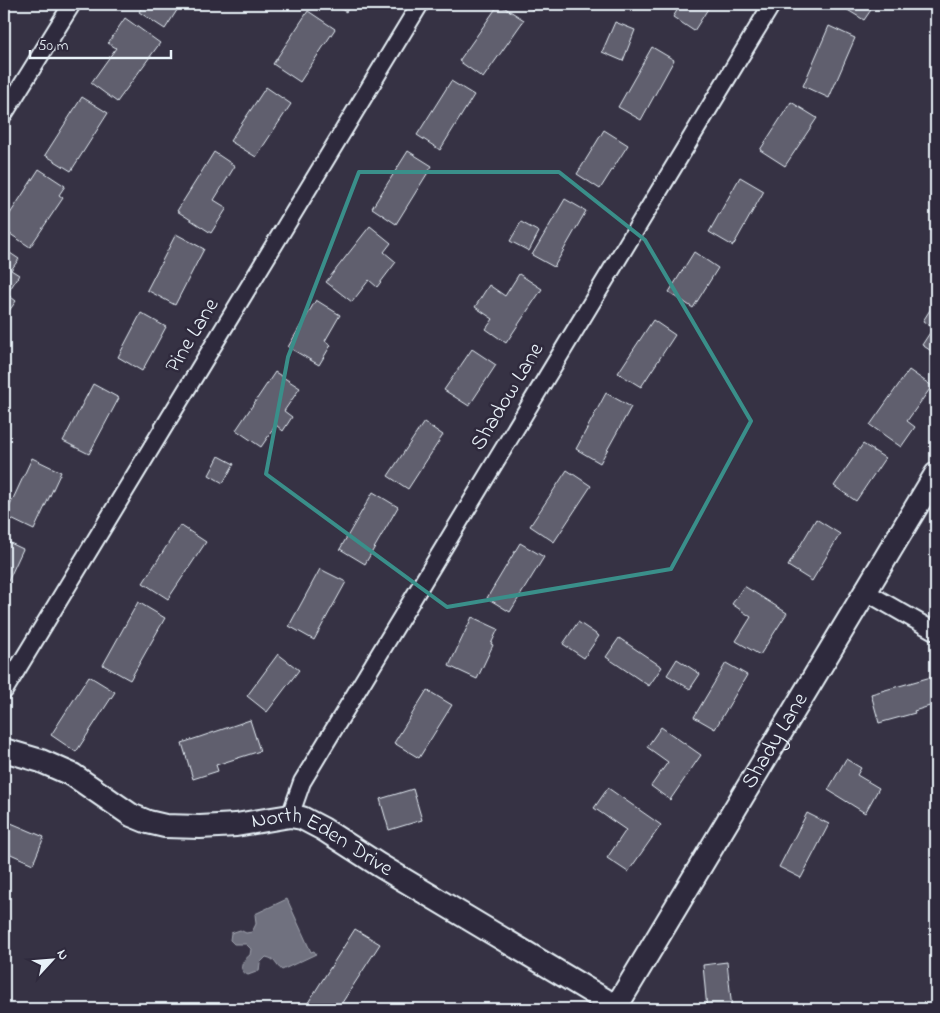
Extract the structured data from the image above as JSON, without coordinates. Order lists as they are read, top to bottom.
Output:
{
  "streets": {
    "street": [
      "Pine Lane",
      "Shadow Lane",
      "Shady Lane",
      "North Eden Drive"
    ]
  },
  "crossings": [
    ["Shadow Lane", "North Eden Drive"],
    ["Shady Lane", "North Eden Drive"]
  ],
  "scale_bar": "50 m",
  "north": "top right"
}
